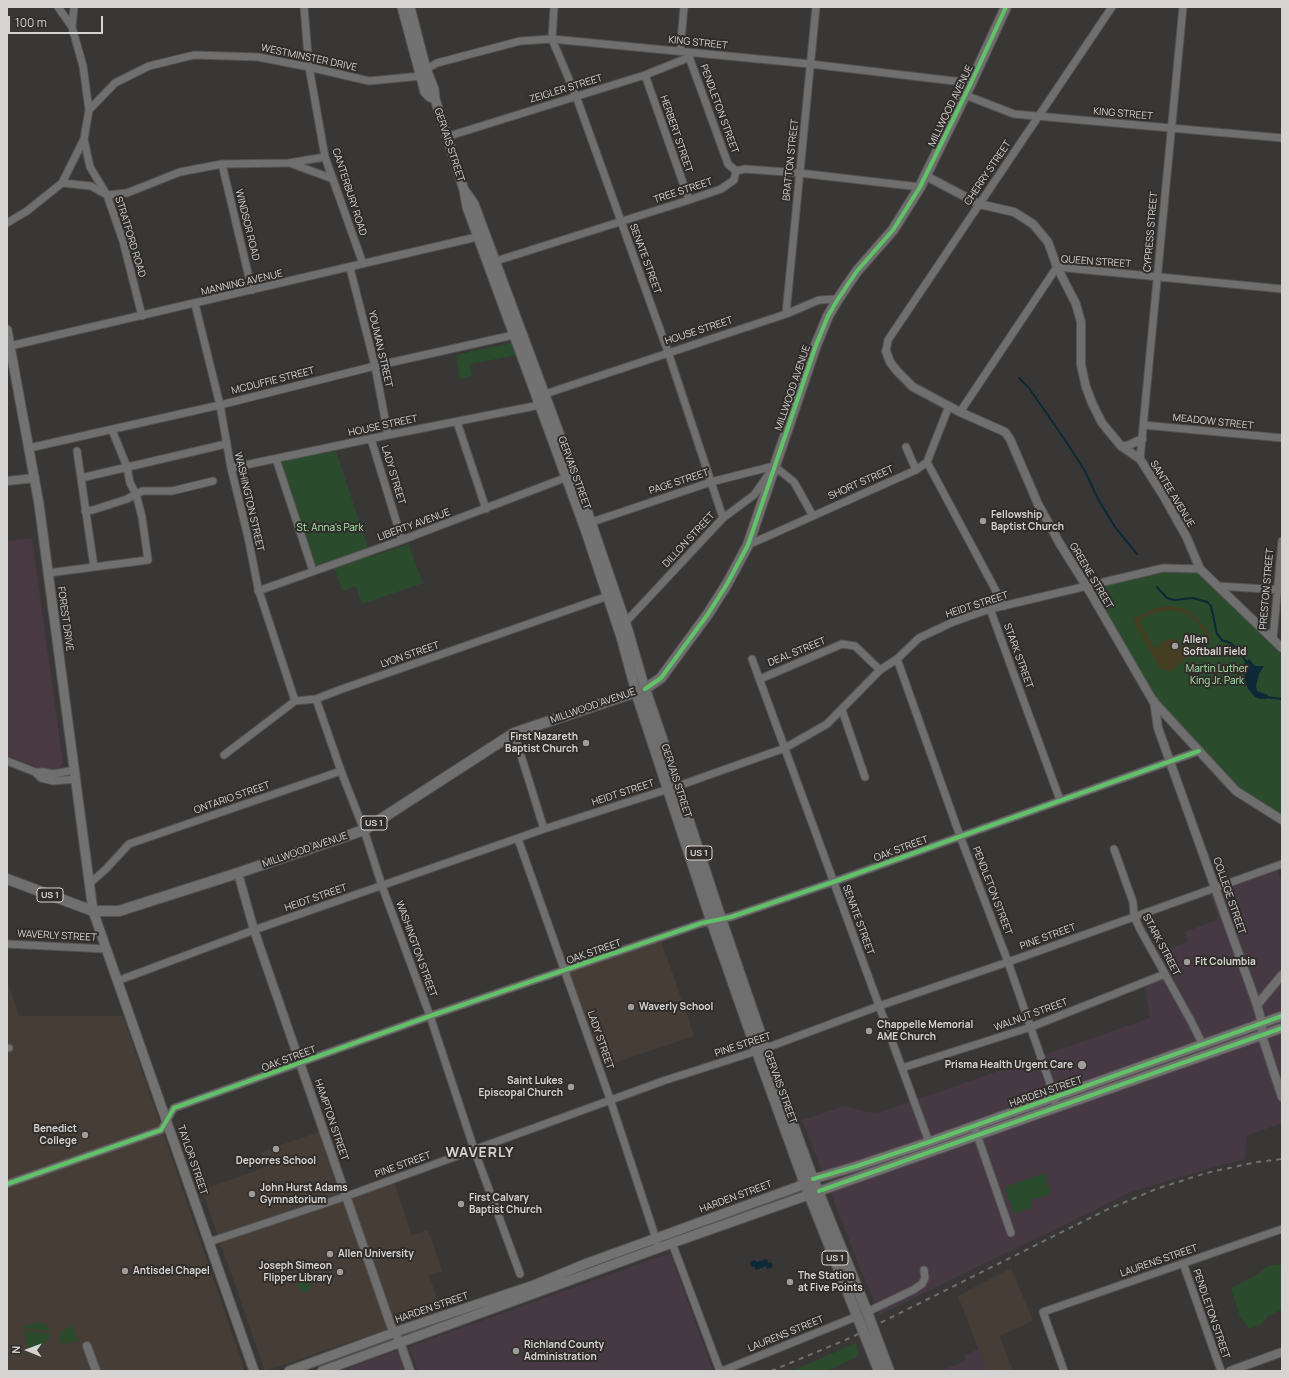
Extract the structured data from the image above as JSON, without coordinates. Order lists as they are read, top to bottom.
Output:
{
  "streets": {
    "main road": [
      "MILLWOOD AVENUE",
      "GERVAIS STREET",
      "FOREST DRIVE",
      "US 1",
      "HARDEN STREET",
      "TAYLOR STREET"
    ],
    "street": [
      "KING STREET",
      "WESTMINSTER DRIVE",
      "ZEIGLER STREET",
      "PENDLETON STREET",
      "HERBERT STREET",
      "BRATTON STREET",
      "CHERRY STREET",
      "TREE STREET",
      "CANTERBURY ROAD",
      "WINDSOR ROAD",
      "CYPRESS STREET",
      "STRATFORD ROAD",
      "SENATE STREET",
      "QUEEN STREET",
      "MANNING AVENUE",
      "HOUSE STREET",
      "YOUMAN STREET",
      "MCDUFFIE STREET",
      "MEADOW STREET",
      "LADY STREET",
      "PAGE STREET",
      "SHORT STREET",
      "SANTEE AVENUE",
      "WASHINGTON STREET",
      "LIBERTY AVENUE",
      "DILLON STREET",
      "GREENE STREET",
      "PRESTON STREET",
      "HEIDT STREET",
      "DEAL STREET",
      "LYON STREET",
      "STARK STREET",
      "ONTARIO STREET",
      "OAK STREET",
      "COLLEGE STREET",
      "WAVERLY STREET",
      "PINE STREET",
      "WALNUT STREET",
      "HAMPTON STREET",
      "LAURENS STREET"
    ]
  },
  "crossings": [
    ["KING STREET", "WESTMINSTER DRIVE"],
    ["KING STREET", "ZEIGLER STREET"],
    ["KING STREET", "MILLWOOD AVENUE"],
    ["KING STREET", "PENDLETON STREET"],
    ["KING STREET", "GERVAIS STREET"],
    ["KING STREET", "BRATTON STREET"],
    ["KING STREET", "CHERRY STREET"],
    ["KING STREET", "CYPRESS STREET"],
    ["KING STREET", "SENATE STREET"],
    ["WESTMINSTER DRIVE", "GERVAIS STREET"],
    ["WESTMINSTER DRIVE", "CANTERBURY ROAD"],
    ["WESTMINSTER DRIVE", "STRATFORD ROAD"],
    ["ZEIGLER STREET", "PENDLETON STREET"],
    ["ZEIGLER STREET", "HERBERT STREET"],
    ["ZEIGLER STREET", "GERVAIS STREET"],
    ["ZEIGLER STREET", "SENATE STREET"],
    ["MILLWOOD AVENUE", "GERVAIS STREET"],
    ["MILLWOOD AVENUE", "HOUSE STREET"],
    ["MILLWOOD AVENUE", "PAGE STREET"],
    ["MILLWOOD AVENUE", "SHORT STREET"],
    ["MILLWOOD AVENUE", "SANTEE AVENUE"],
    ["MILLWOOD AVENUE", "WASHINGTON STREET"],
    ["MILLWOOD AVENUE", "DILLON STREET"],
    ["MILLWOOD AVENUE", "FOREST DRIVE"],
    ["MILLWOOD AVENUE", "US 1"],
    ["MILLWOOD AVENUE", "HAMPTON STREET"],
    ["MILLWOOD AVENUE", "TAYLOR STREET"],
    ["PENDLETON STREET", "TREE STREET"],
    ["PENDLETON STREET", "HEIDT STREET"],
    ["PENDLETON STREET", "OAK STREET"],
    ["PENDLETON STREET", "PINE STREET"],
    ["PENDLETON STREET", "WALNUT STREET"],
    ["PENDLETON STREET", "HARDEN STREET"],
    ["PENDLETON STREET", "LAURENS STREET"],
    ["HERBERT STREET", "TREE STREET"],
    ["GERVAIS STREET", "TREE STREET"],
    ["GERVAIS STREET", "MANNING AVENUE"],
    ["GERVAIS STREET", "HOUSE STREET"],
    ["GERVAIS STREET", "MCDUFFIE STREET"],
    ["GERVAIS STREET", "PAGE STREET"],
    ["GERVAIS STREET", "LIBERTY AVENUE"],
    ["GERVAIS STREET", "DILLON STREET"],
    ["GERVAIS STREET", "HEIDT STREET"],
    ["GERVAIS STREET", "LYON STREET"],
    ["GERVAIS STREET", "OAK STREET"],
    ["GERVAIS STREET", "PINE STREET"],
    ["GERVAIS STREET", "HARDEN STREET"],
    ["GERVAIS STREET", "LAURENS STREET"],
    ["BRATTON STREET", "HOUSE STREET"],
    ["CHERRY STREET", "SANTEE AVENUE"],
    ["CHERRY STREET", "GREENE STREET"],
    ["TREE STREET", "SENATE STREET"],
    ["CANTERBURY ROAD", "MANNING AVENUE"],
    ["WINDSOR ROAD", "MANNING AVENUE"],
    ["CYPRESS STREET", "QUEEN STREET"],
    ["CYPRESS STREET", "MEADOW STREET"],
    ["CYPRESS STREET", "SANTEE AVENUE"],
    ["STRATFORD ROAD", "MANNING AVENUE"],
    ["SENATE STREET", "HOUSE STREET"],
    ["SENATE STREET", "PAGE STREET"],
    ["SENATE STREET", "DILLON STREET"],
    ["SENATE STREET", "HEIDT STREET"],
    ["SENATE STREET", "DEAL STREET"],
    ["SENATE STREET", "OAK STREET"],
    ["SENATE STREET", "PINE STREET"],
    ["SENATE STREET", "WALNUT STREET"],
    ["SENATE STREET", "HARDEN STREET"],
    ["QUEEN STREET", "SANTEE AVENUE"],
    ["QUEEN STREET", "GREENE STREET"],
    ["MANNING AVENUE", "YOUMAN STREET"],
    ["MANNING AVENUE", "WASHINGTON STREET"],
    ["MANNING AVENUE", "FOREST DRIVE"],
    ["HOUSE STREET", "YOUMAN STREET"],
    ["HOUSE STREET", "LADY STREET"],
    ["HOUSE STREET", "WASHINGTON STREET"],
    ["YOUMAN STREET", "MCDUFFIE STREET"],
    ["MCDUFFIE STREET", "WASHINGTON STREET"],
    ["MCDUFFIE STREET", "FOREST DRIVE"],
    ["LADY STREET", "LIBERTY AVENUE"],
    ["LADY STREET", "HEIDT STREET"],
    ["LADY STREET", "OAK STREET"],
    ["LADY STREET", "PINE STREET"],
    ["LADY STREET", "HARDEN STREET"],
    ["PAGE STREET", "DILLON STREET"],
    ["SANTEE AVENUE", "PRESTON STREET"],
    ["SANTEE AVENUE", "HEIDT STREET"],
    ["WASHINGTON STREET", "LIBERTY AVENUE"],
    ["WASHINGTON STREET", "HEIDT STREET"],
    ["WASHINGTON STREET", "LYON STREET"],
    ["WASHINGTON STREET", "ONTARIO STREET"],
    ["WASHINGTON STREET", "OAK STREET"],
    ["WASHINGTON STREET", "PINE STREET"],
    ["GREENE STREET", "HEIDT STREET"],
    ["GREENE STREET", "OAK STREET"],
    ["GREENE STREET", "COLLEGE STREET"],
    ["HEIDT STREET", "DEAL STREET"],
    ["HEIDT STREET", "STARK STREET"],
    ["HEIDT STREET", "HAMPTON STREET"],
    ["HEIDT STREET", "TAYLOR STREET"],
    ["FOREST DRIVE", "ONTARIO STREET"],
    ["FOREST DRIVE", "US 1"],
    ["FOREST DRIVE", "TAYLOR STREET"],
    ["STARK STREET", "OAK STREET"],
    ["STARK STREET", "PINE STREET"],
    ["STARK STREET", "WALNUT STREET"],
    ["STARK STREET", "HARDEN STREET"],
    ["US 1", "TAYLOR STREET"],
    ["OAK STREET", "COLLEGE STREET"],
    ["OAK STREET", "HAMPTON STREET"],
    ["OAK STREET", "TAYLOR STREET"],
    ["COLLEGE STREET", "PINE STREET"],
    ["COLLEGE STREET", "HARDEN STREET"],
    ["WAVERLY STREET", "TAYLOR STREET"],
    ["PINE STREET", "HAMPTON STREET"],
    ["PINE STREET", "TAYLOR STREET"],
    ["HARDEN STREET", "HAMPTON STREET"]
  ],
  "districts": ["WAVERLY"],
  "parks": ["St. Anna's Park", "Martin Luther King Jr. Park"],
  "places": [
    "Fellowship Baptist Church",
    "Allen Softball Field",
    "First Nazareth Baptist Church",
    "Fit Columbia",
    "Waverly School",
    "Chappelle Memorial AME Church",
    "Prisma Health Urgent Care",
    "Saint Lukes Episcopal Church",
    "Benedict College",
    "Deporres School",
    "John Hurst Adams Gymnatorium",
    "First Calvary Baptist Church",
    "Allen University",
    "Antisdel Chapel",
    "Joseph Simeon Flipper Library",
    "The Station at Five Points",
    "Richland County Administration"
  ],
  "scale_bar": "100 m",
  "north": "left"
}
